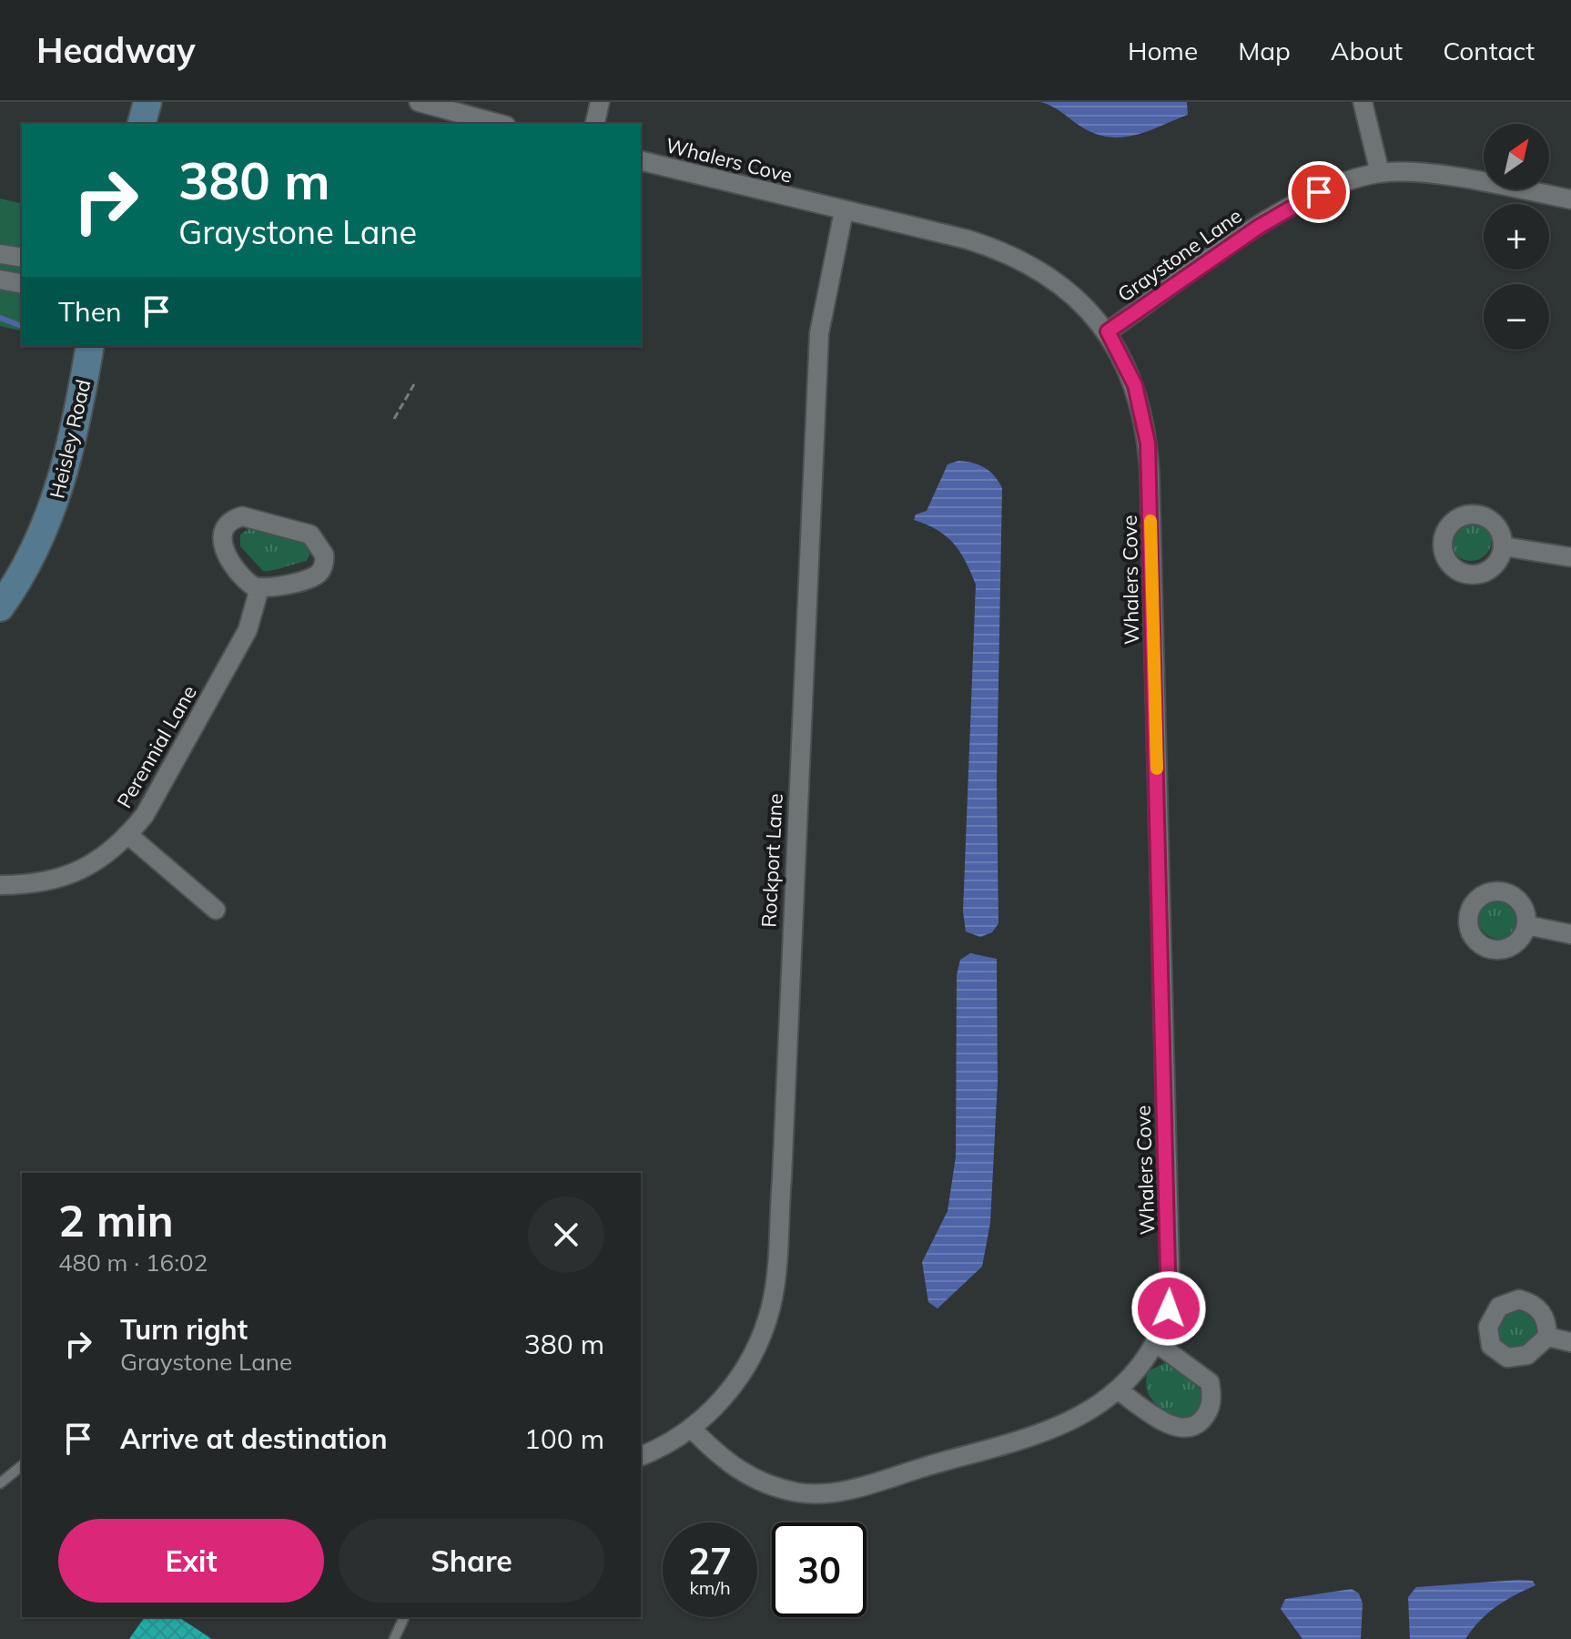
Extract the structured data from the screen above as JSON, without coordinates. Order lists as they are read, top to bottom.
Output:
{
  "streets": {
    "street": [
      "Whalers Cove",
      "Graystone Lane",
      "Heisley Road",
      "Perennial Lane",
      "Rockport Lane"
    ]
  },
  "crossings": [
    ["Whalers Cove", "Graystone Lane"],
    ["Whalers Cove", "Rockport Lane"]
  ],
  "north": "top right",
  "page": {
    "header": "Headway",
    "nav": [
      "Home",
      "Map",
      "About",
      "Contact"
    ],
    "map_buttons": ["+", "−"],
    "turn": ["380 m", "Graystone Lane"],
    "then": "Then",
    "heading": ["2 min", "480 m · 16:02"],
    "list": [
      {
        "name": "Turn right",
        "note": "Graystone Lane",
        "value": "380 m"
      },
      {
        "name": "Arrive at destination",
        "value": "100 m"
      }
    ],
    "buttons": ["Exit", "Share"],
    "speed": "27 km/h",
    "limit": "30"
  }
}
